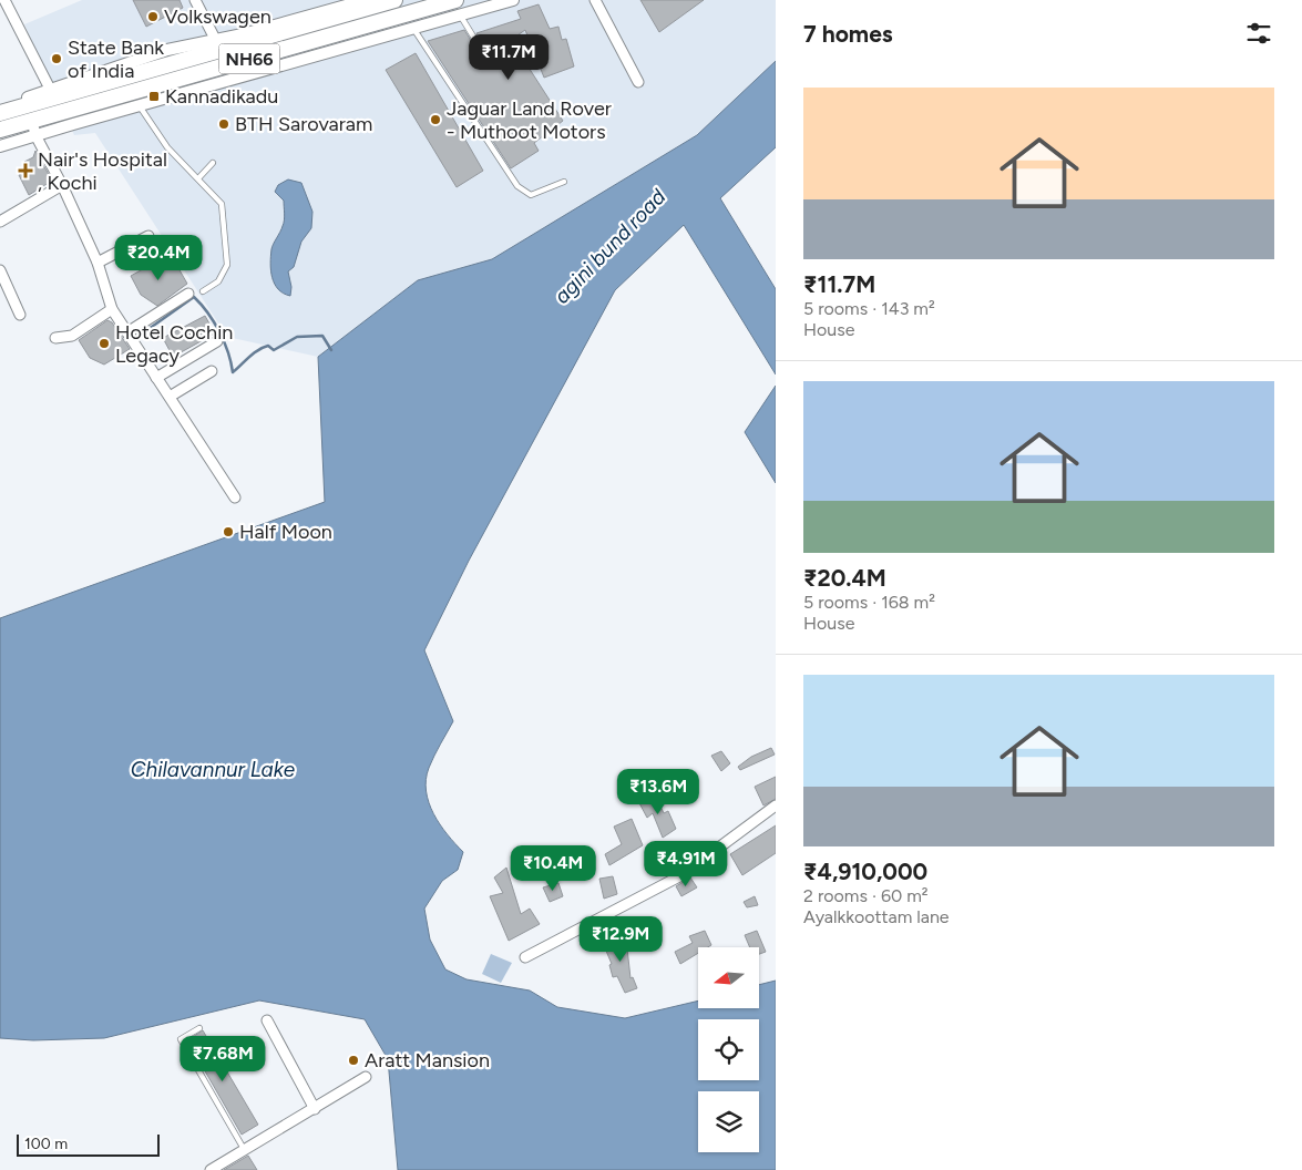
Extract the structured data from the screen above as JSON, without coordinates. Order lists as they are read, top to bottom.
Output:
{
  "streets": {
    "highway": ["NH66"]
  },
  "water": ["agini bund road", "Chilavannur Lake"],
  "places": {
    "other": [
      "Volkswagen",
      "State Bank of India",
      "Jaguar Land Rover - Muthoot Motors",
      "BTH Sarovaram",
      "Hotel Cochin Legacy",
      "Half Moon",
      "Aratt Mansion"
    ],
    "transit": ["Kannadikadu"],
    "health": ["Nair's Hospital , Kochi"]
  },
  "scale_bar": "100 m",
  "north": "left",
  "page": {
    "heading": "7 homes",
    "price": [
      "₹11.7M",
      "₹20.4M",
      "₹13.6M",
      "₹4.91M",
      "₹10.4M",
      "₹12.9M",
      "₹7.68M"
    ],
    "list": [
      {
        "name": "₹11.7M",
        "note": "5 rooms · 143 m² · House"
      },
      {
        "name": "₹20.4M",
        "note": "5 rooms · 168 m² · House"
      },
      {
        "name": "₹4,910,000",
        "note": "2 rooms · 60 m² · Ayalkkoottam lane"
      }
    ],
    "scale": "100 m"
  }
}
